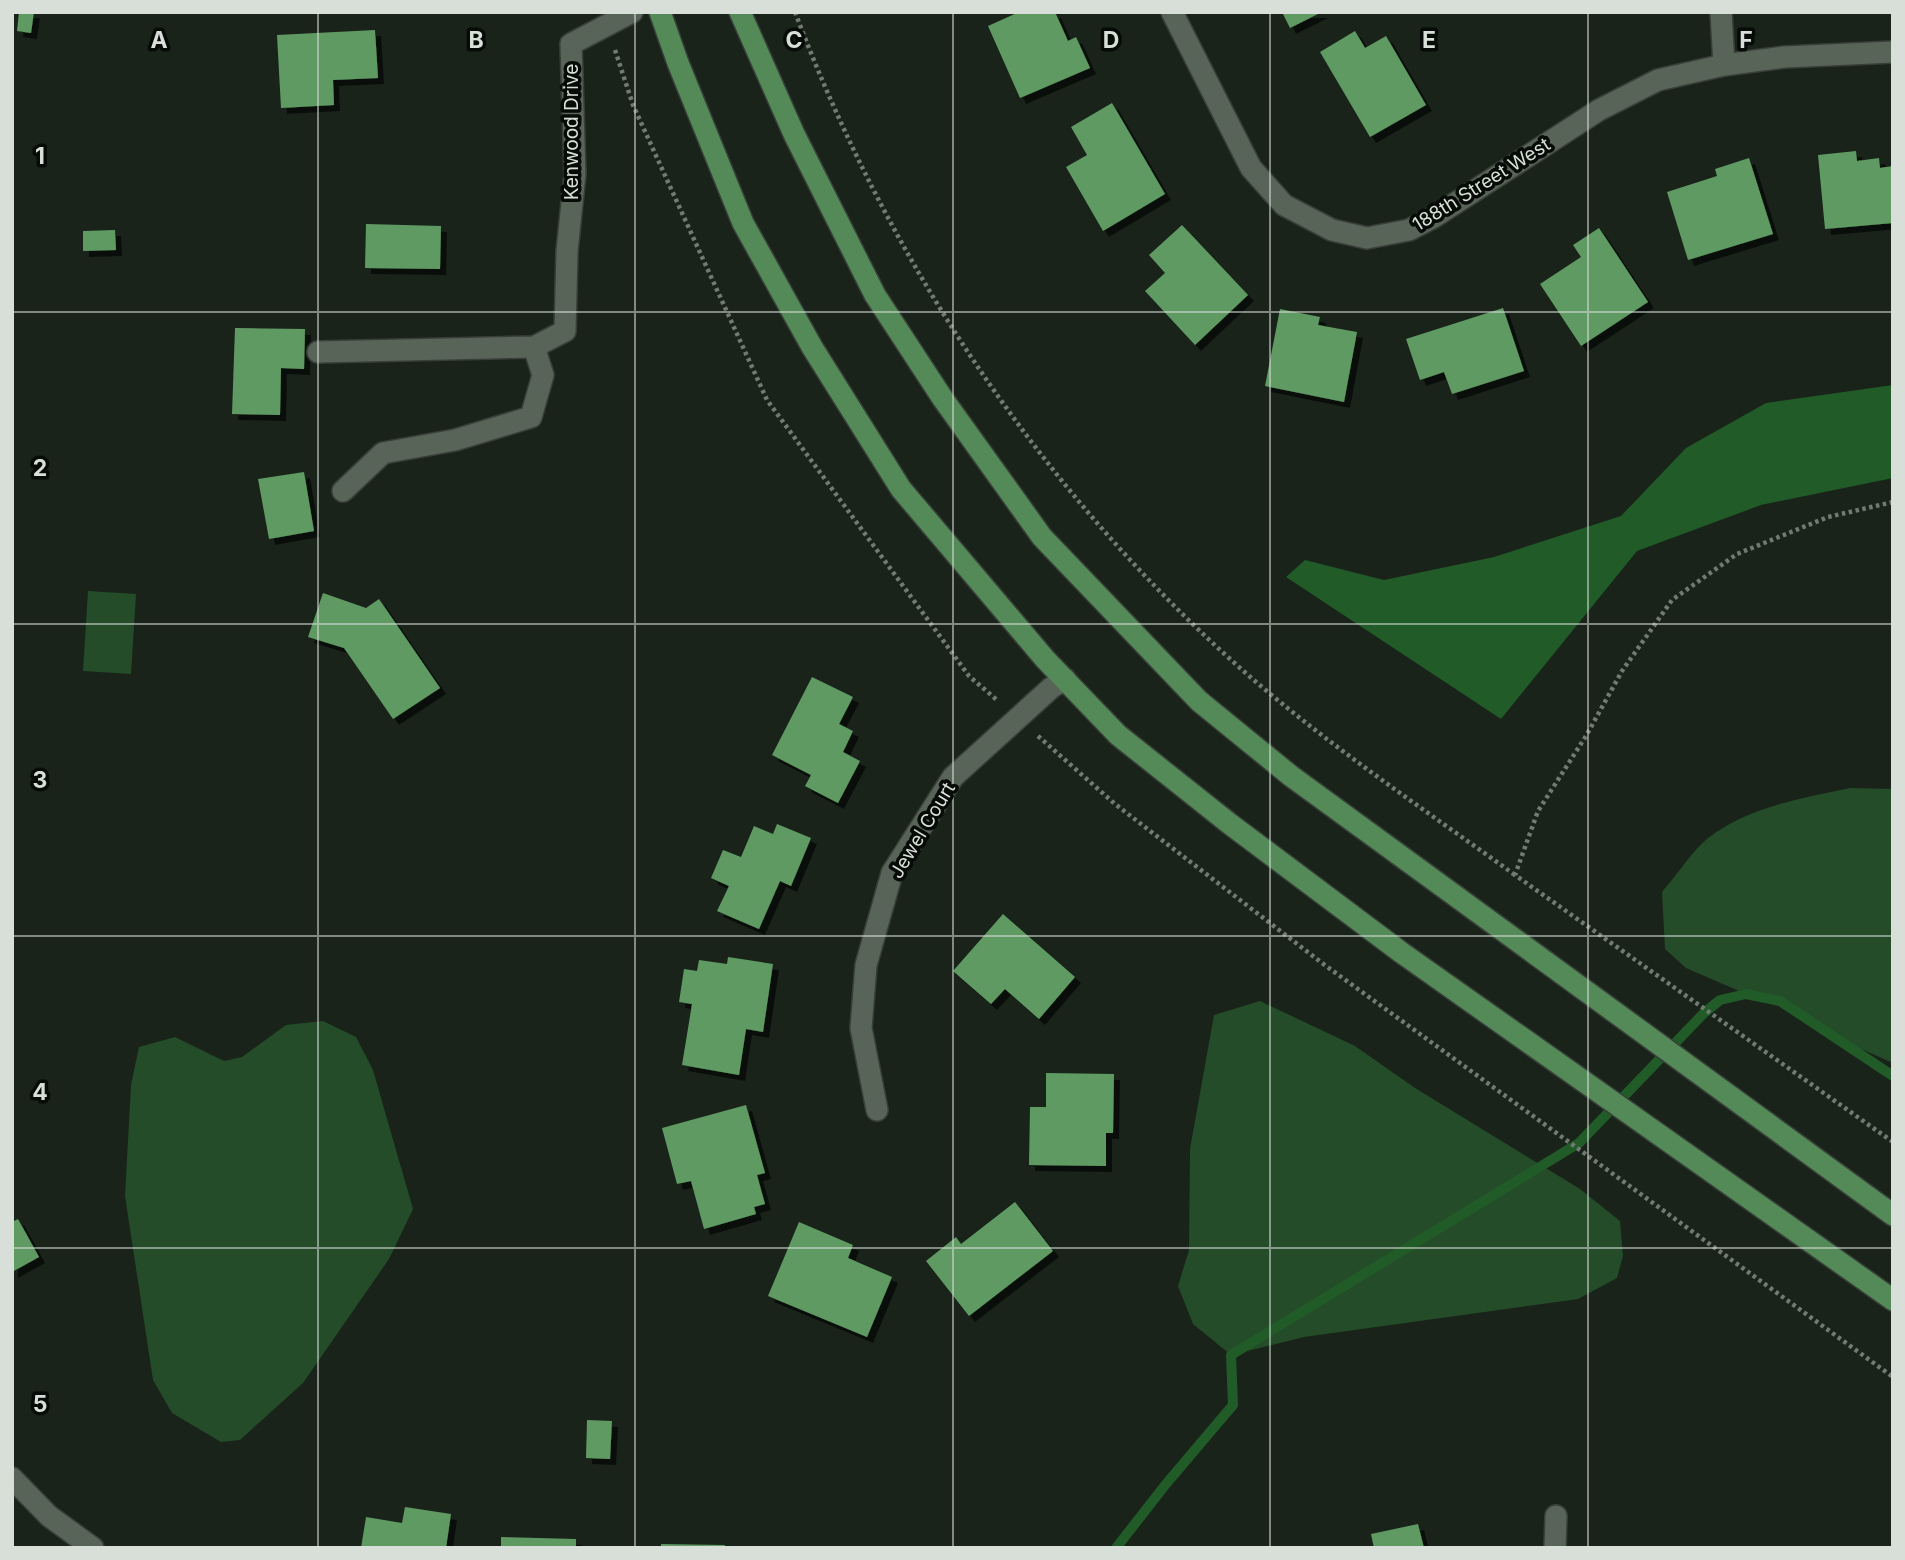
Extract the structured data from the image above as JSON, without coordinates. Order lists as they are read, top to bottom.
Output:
{
  "streets": {
    "street": ["Kenwood Drive", "188th Street West", "Jewel Court"]
  },
  "grid": {
    "columns": [
      "A",
      "B",
      "C",
      "D",
      "E",
      "F"
    ],
    "rows": [
      "1",
      "2",
      "3",
      "4",
      "5"
    ]
  }
}
